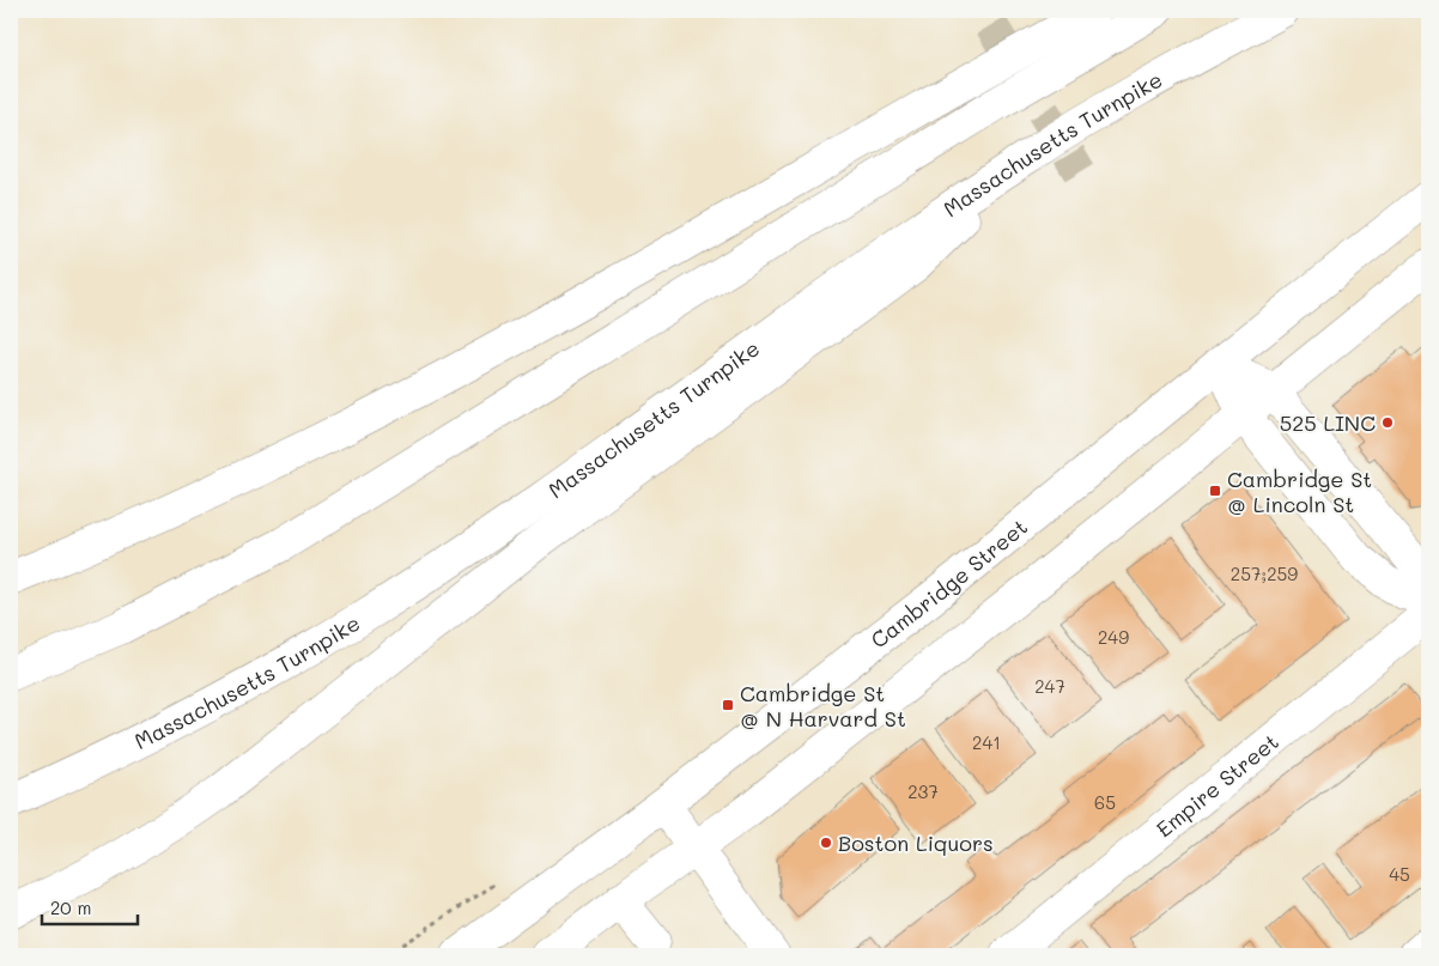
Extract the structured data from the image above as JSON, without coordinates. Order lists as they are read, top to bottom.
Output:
{
  "streets": {
    "main road": ["Massachusetts Turnpike", "Cambridge Street", "Empire Street"]
  },
  "places": {
    "other": ["525 LINC", "Boston Liquors"],
    "transit": ["Cambridge St @ Lincoln St", "Cambridge St @ N Harvard St"]
  },
  "house_numbers": [
    "257;259",
    "249",
    "247",
    "241",
    "237",
    "65",
    "45"
  ],
  "scale_bar": "20 m"
}
